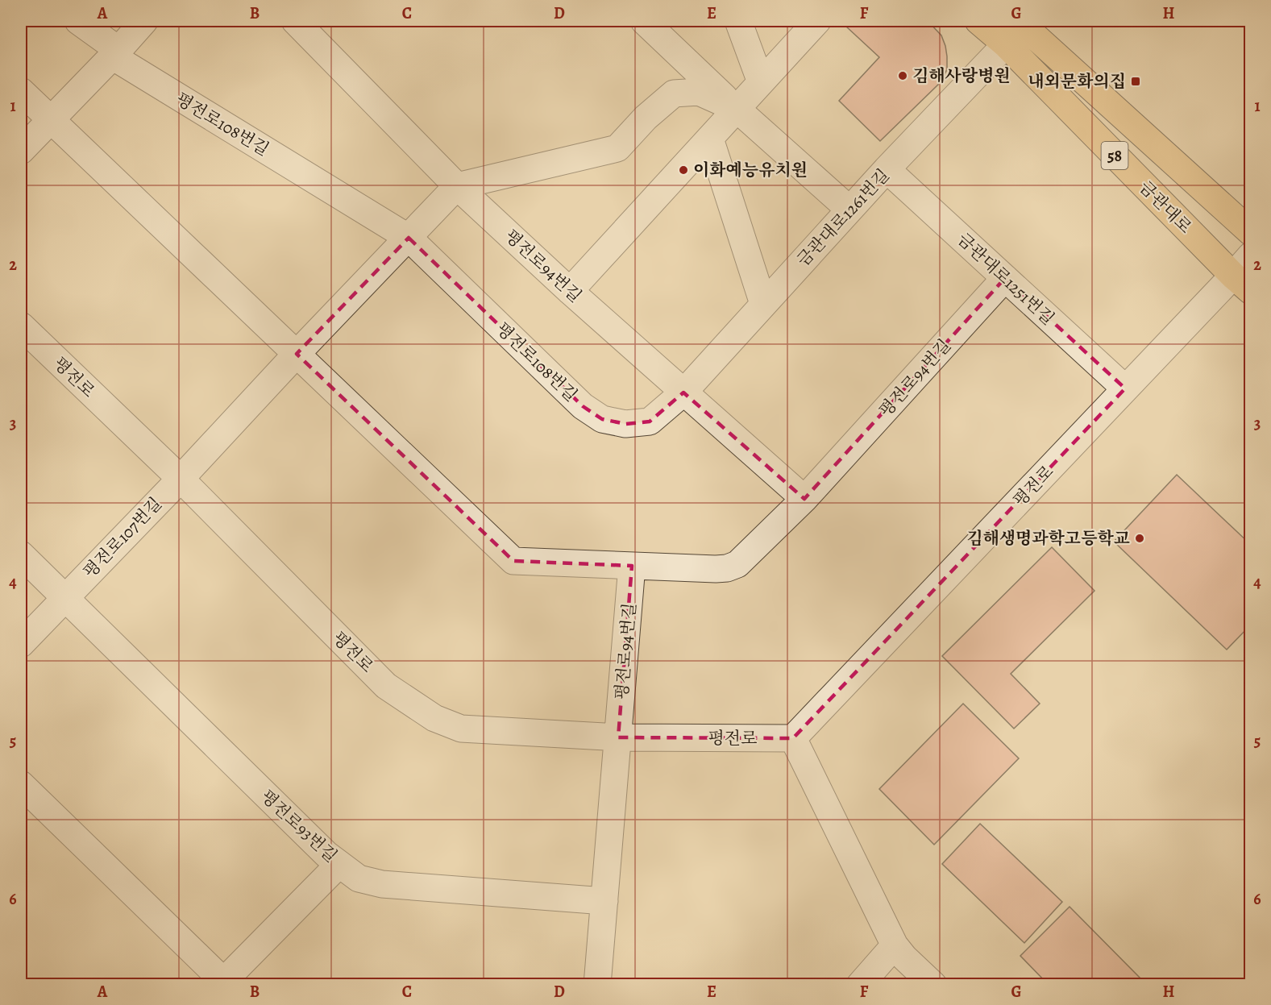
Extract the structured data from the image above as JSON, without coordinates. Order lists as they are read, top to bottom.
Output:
{
  "streets": {
    "main road": ["58", "금관대로"],
    "street": [
      "평전로108번길",
      "금관대로1261번길",
      "평전로94번길",
      "금관대로1251번길",
      "평전로",
      "평전로107번길",
      "평전로93번길"
    ]
  },
  "crossings": [
    ["평전로108번길", "금관대로1261번길"],
    ["평전로108번길", "평전로94번길"],
    ["금관대로", "금관대로1261번길"],
    ["금관대로", "평전로"],
    ["금관대로1261번길", "평전로94번길"],
    ["금관대로1261번길", "금관대로1251번길"],
    ["평전로94번길", "금관대로1251번길"],
    ["평전로94번길", "평전로"],
    ["금관대로1251번길", "평전로"],
    ["평전로", "평전로107번길"],
    ["평전로107번길", "평전로93번길"]
  ],
  "places": {
    "other": ["김해사랑병원", "이화예능유치원", "김해생명과학고등학교"],
    "transit": ["내외문화의집"]
  },
  "grid": {
    "columns": [
      "A",
      "B",
      "C",
      "D",
      "E",
      "F",
      "G",
      "H"
    ],
    "rows": [
      "1",
      "2",
      "3",
      "4",
      "5",
      "6"
    ]
  }
}
